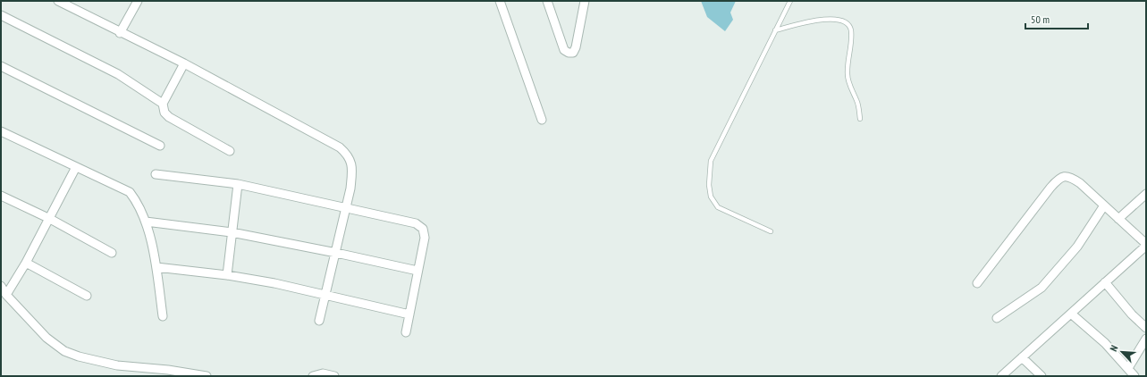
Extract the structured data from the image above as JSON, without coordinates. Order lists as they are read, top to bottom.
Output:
{
  "scale_bar": "50 m",
  "north": "top left"
}
